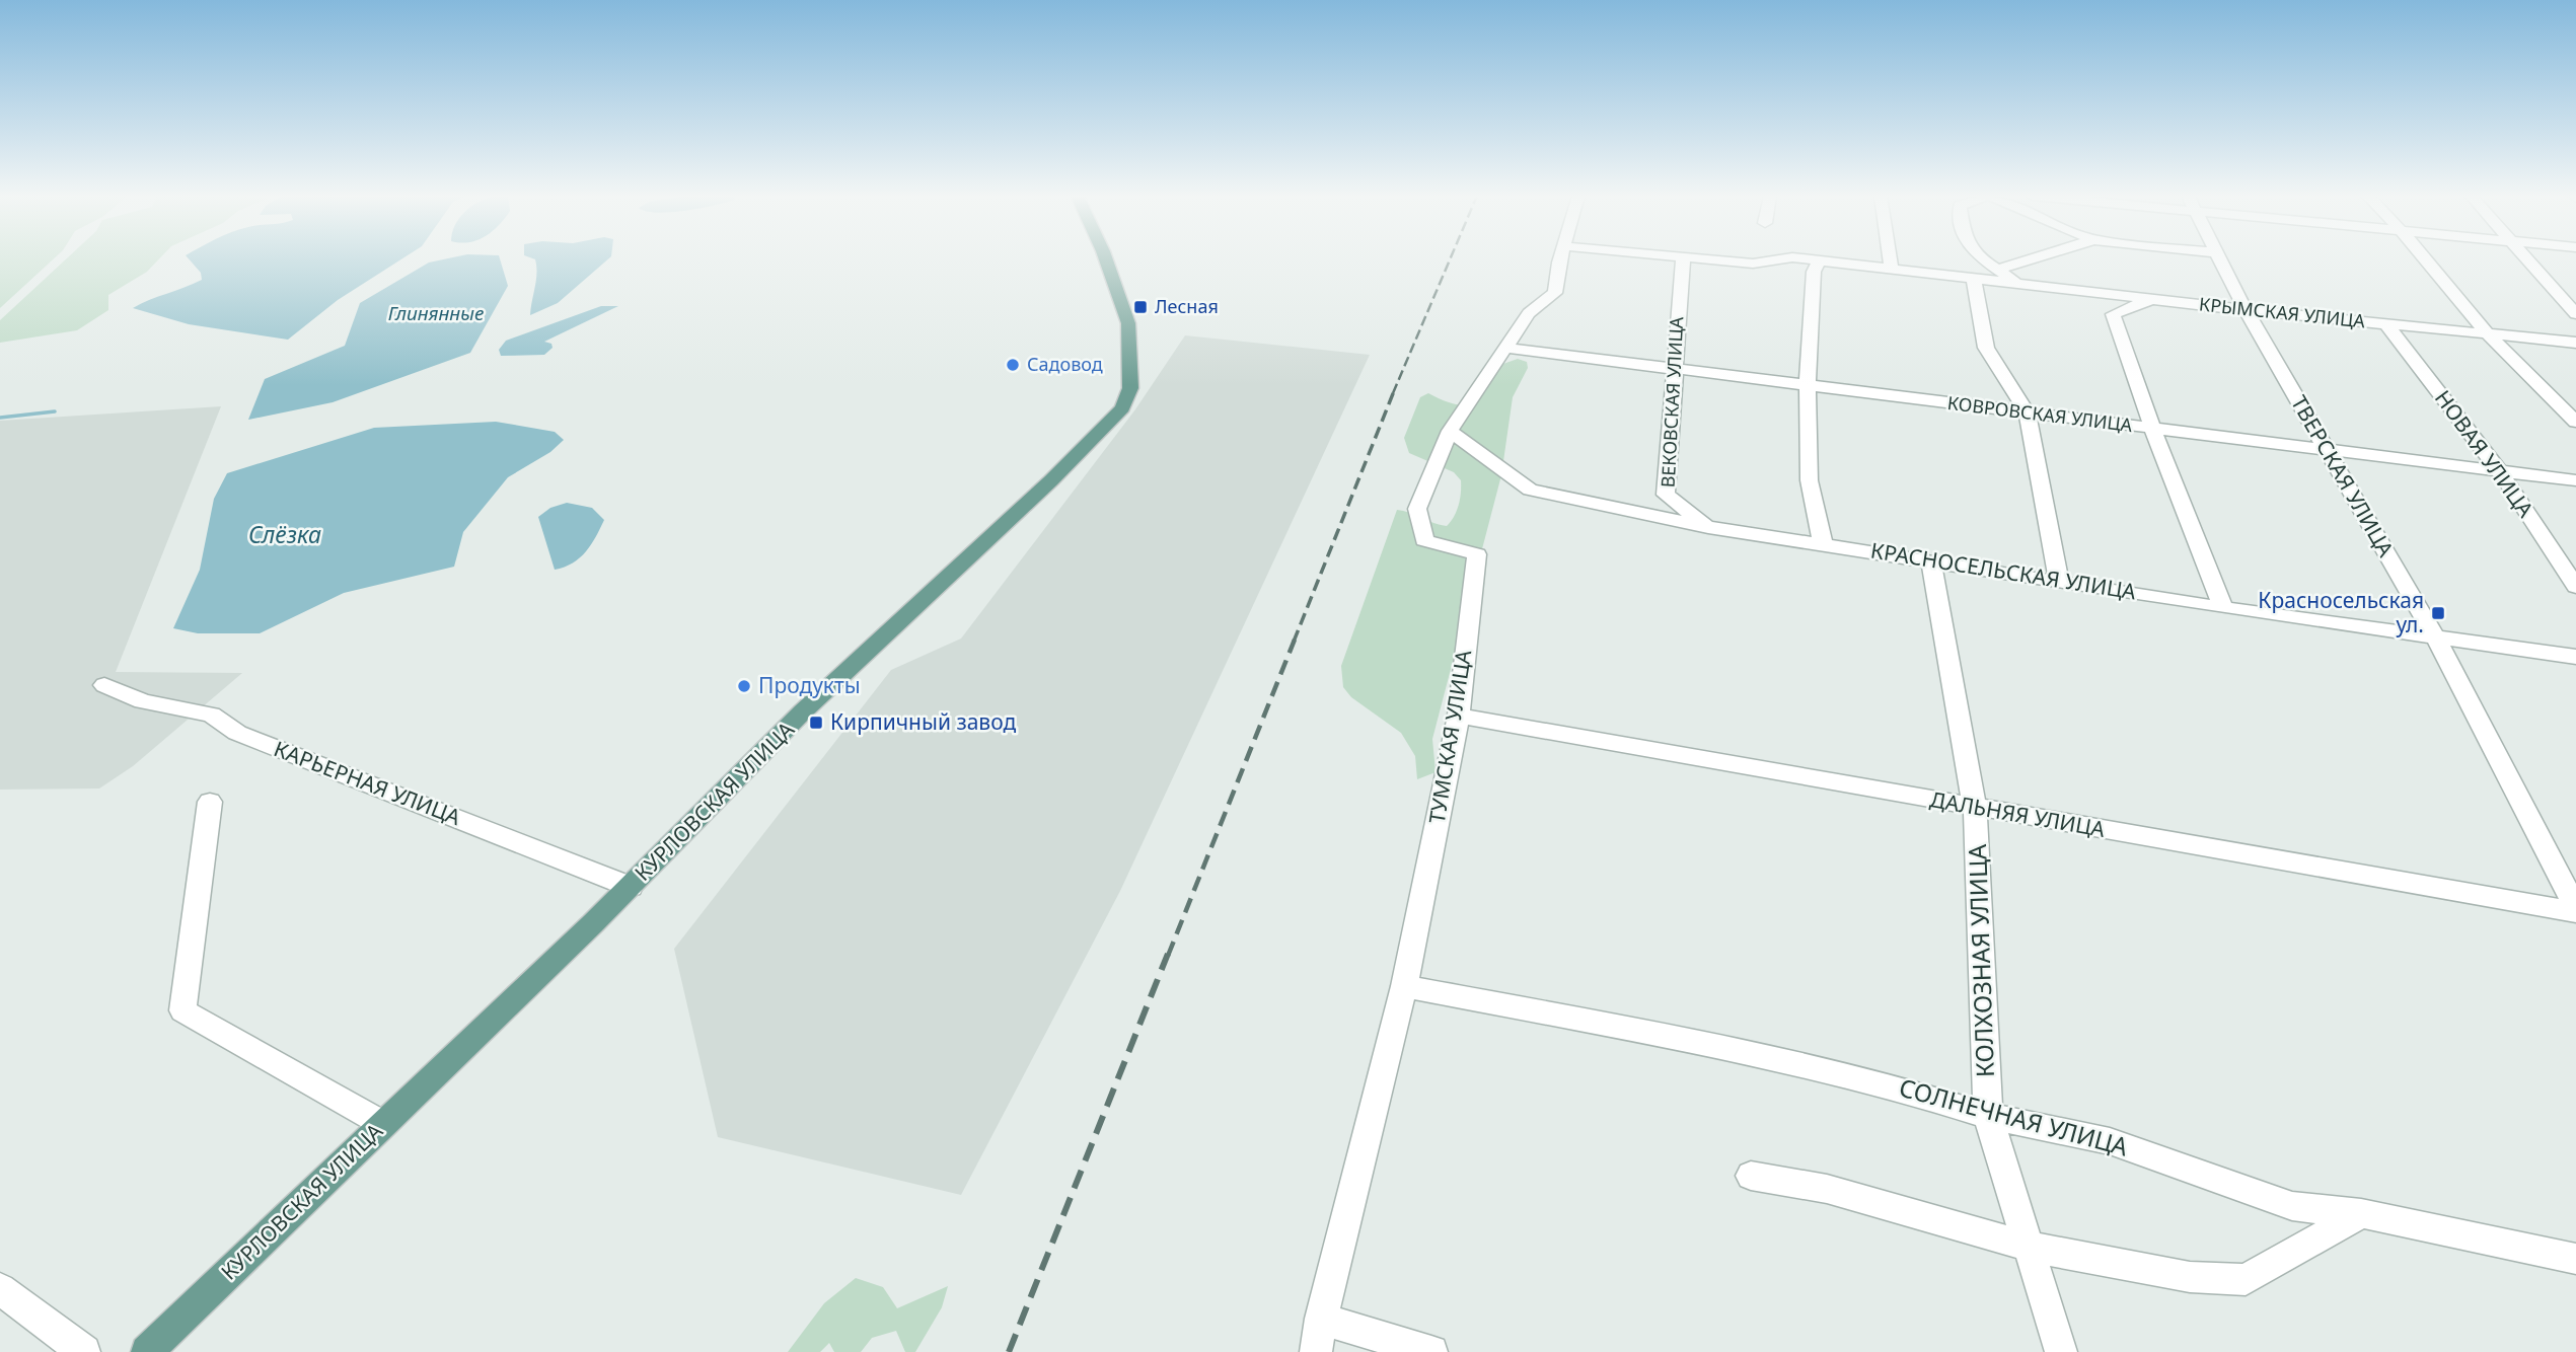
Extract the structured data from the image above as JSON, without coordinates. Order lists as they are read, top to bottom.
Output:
{
  "streets": {
    "main road": ["КУРЛОВСКАЯ УЛИЦА"],
    "street": [
      "КРЫМСКАЯ УЛИЦА",
      "ВЕКОВСКАЯ УЛИЦА",
      "КОВРОВСКАЯ УЛИЦА",
      "НОВАЯ УЛИЦА",
      "ТВЕРСКАЯ УЛИЦА",
      "КРАСНОСЕЛЬСКАЯ УЛИЦА",
      "ТУМСКАЯ УЛИЦА",
      "КАРЬЕРНАЯ УЛИЦА",
      "ДАЛЬНЯЯ УЛИЦА",
      "КОЛХОЗНАЯ УЛИЦА",
      "СОЛНЕЧНАЯ УЛИЦА"
    ]
  },
  "crossings": [
    ["КРЫМСКАЯ УЛИЦА", "НОВАЯ УЛИЦА"],
    ["КРЫМСКАЯ УЛИЦА", "ТВЕРСКАЯ УЛИЦА"],
    ["ВЕКОВСКАЯ УЛИЦА", "КОВРОВСКАЯ УЛИЦА"],
    ["ВЕКОВСКАЯ УЛИЦА", "КРАСНОСЕЛЬСКАЯ УЛИЦА"],
    ["КОВРОВСКАЯ УЛИЦА", "НОВАЯ УЛИЦА"],
    ["КОВРОВСКАЯ УЛИЦА", "ТВЕРСКАЯ УЛИЦА"],
    ["КОВРОВСКАЯ УЛИЦА", "ТУМСКАЯ УЛИЦА"],
    ["ТВЕРСКАЯ УЛИЦА", "КРАСНОСЕЛЬСКАЯ УЛИЦА"],
    ["ТВЕРСКАЯ УЛИЦА", "ДАЛЬНЯЯ УЛИЦА"],
    ["КРАСНОСЕЛЬСКАЯ УЛИЦА", "ТУМСКАЯ УЛИЦА"],
    ["КРАСНОСЕЛЬСКАЯ УЛИЦА", "КОЛХОЗНАЯ УЛИЦА"],
    ["ТУМСКАЯ УЛИЦА", "ДАЛЬНЯЯ УЛИЦА"],
    ["ТУМСКАЯ УЛИЦА", "СОЛНЕЧНАЯ УЛИЦА"],
    ["КАРЬЕРНАЯ УЛИЦА", "КУРЛОВСКАЯ УЛИЦА"],
    ["ДАЛЬНЯЯ УЛИЦА", "КОЛХОЗНАЯ УЛИЦА"],
    ["КОЛХОЗНАЯ УЛИЦА", "СОЛНЕЧНАЯ УЛИЦА"]
  ],
  "water": ["Глинянные", "Слёзка"],
  "places": {
    "transit": ["Лесная", "Красносельская ул.", "Кирпичный завод"],
    "other": ["Садовод", "Продукты"]
  }
}
